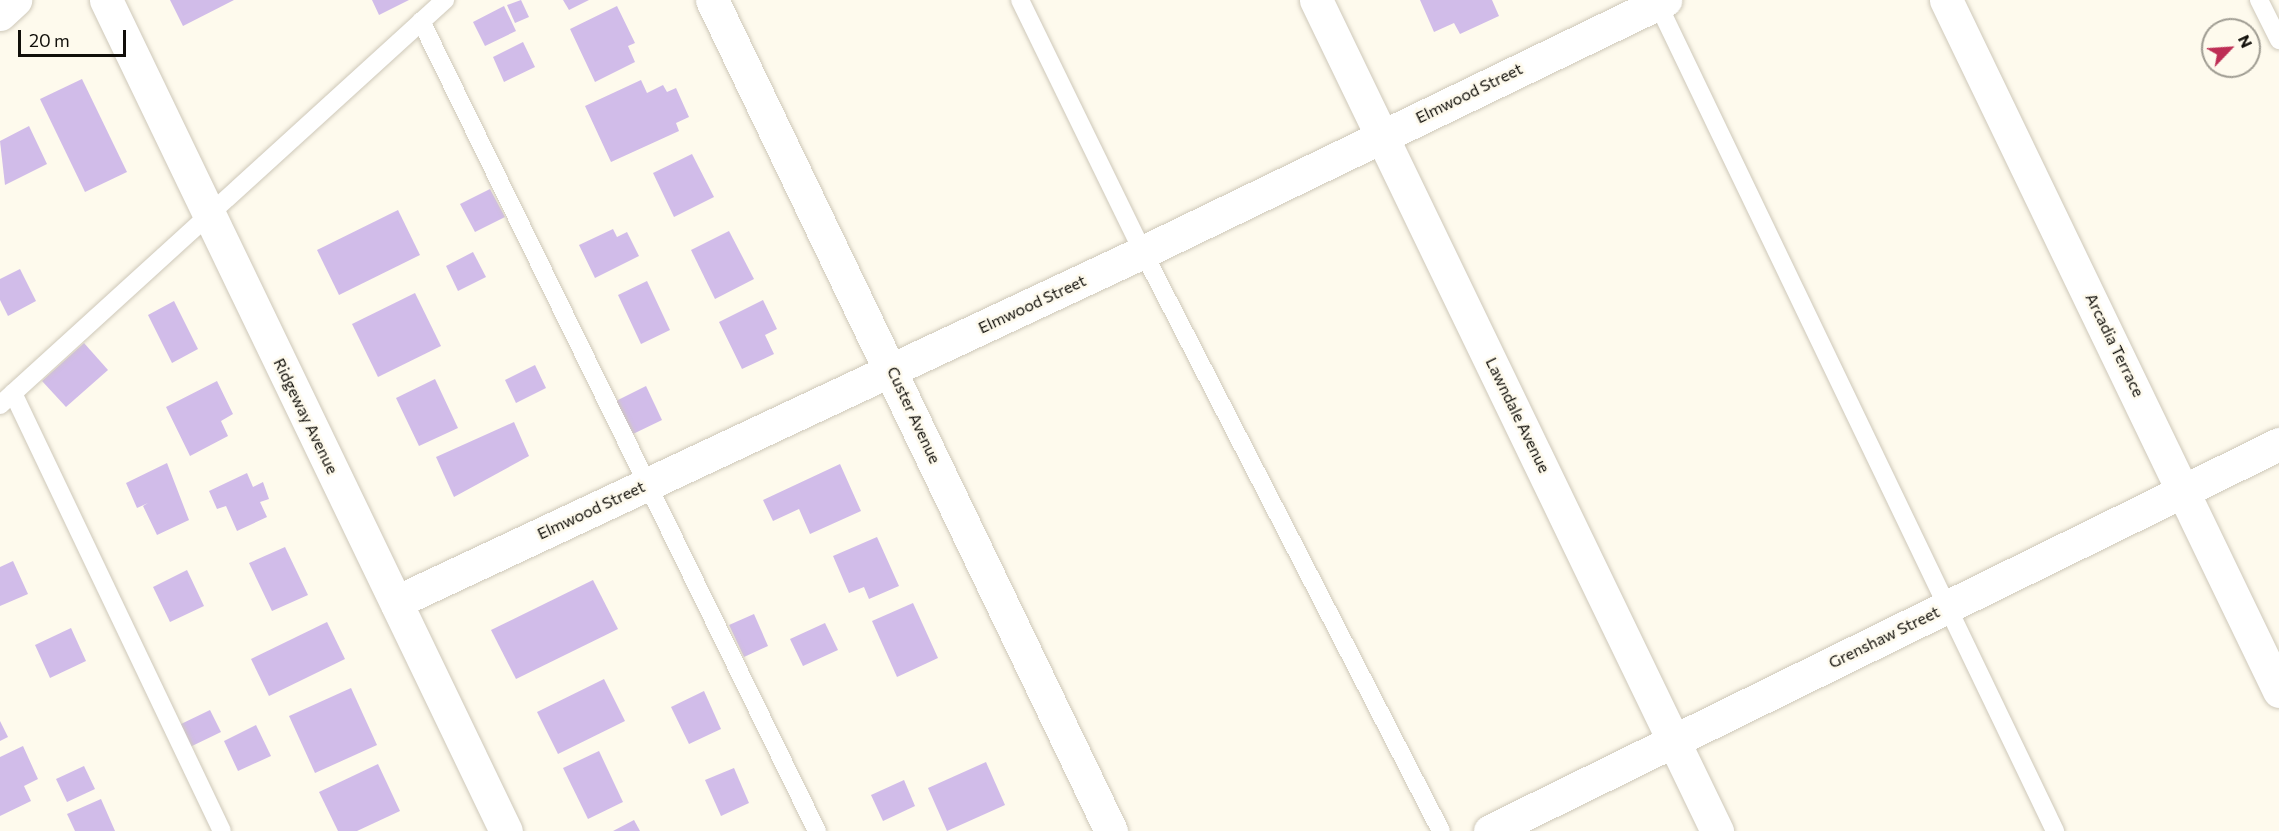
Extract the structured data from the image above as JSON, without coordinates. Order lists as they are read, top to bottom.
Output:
{
  "streets": {
    "street": [
      "Elmwood Street",
      "Arcadia Terrace",
      "Custer Avenue",
      "Lawndale Avenue",
      "Ridgeway Avenue",
      "Grenshaw Street"
    ]
  },
  "crossings": [
    ["Elmwood Street", "Custer Avenue"],
    ["Elmwood Street", "Lawndale Avenue"],
    ["Elmwood Street", "Ridgeway Avenue"],
    ["Arcadia Terrace", "Grenshaw Street"],
    ["Lawndale Avenue", "Grenshaw Street"]
  ],
  "scale_bar": "20 m",
  "north": "top right"
}
